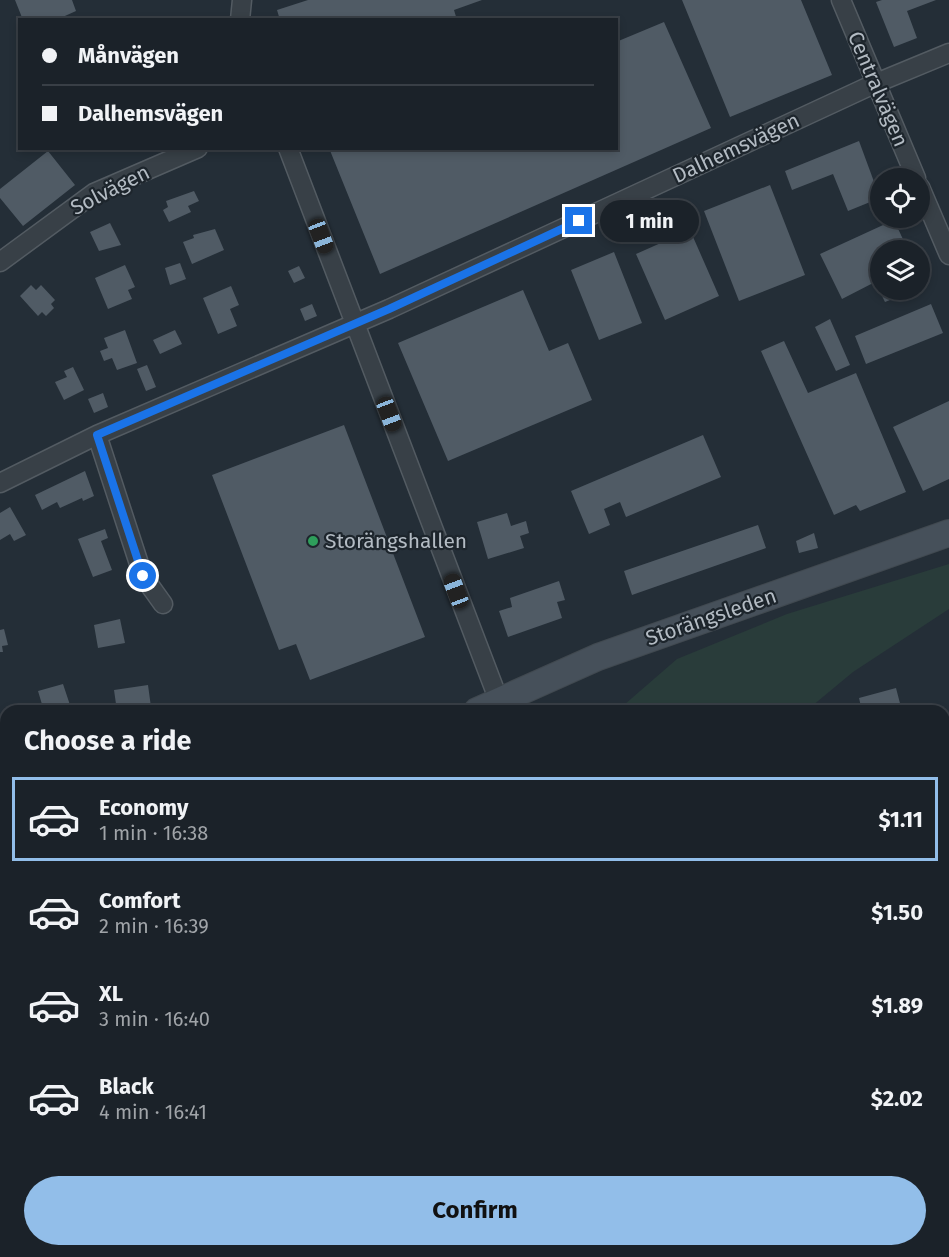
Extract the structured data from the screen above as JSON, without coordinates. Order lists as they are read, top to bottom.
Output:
{
  "streets": {
    "main road": ["Storängsleden"],
    "street": ["Centralvägen", "Dalhemsvägen", "Solvägen"]
  },
  "crossings": [
    ["Centralvägen", "Dalhemsvägen"]
  ],
  "places": ["Storängshallen"],
  "page": {
    "banner": ["Månvägen", "Dalhemsvägen"],
    "bubble": "1 min",
    "heading": "Choose a ride",
    "list": [
      {
        "name": "Economy",
        "note": "1 min · 16:38",
        "value": "$1.11"
      },
      {
        "name": "Comfort",
        "note": "2 min · 16:39",
        "value": "$1.50"
      },
      {
        "name": "XL",
        "note": "3 min · 16:40",
        "value": "$1.89"
      },
      {
        "name": "Black",
        "note": "4 min · 16:41",
        "value": "$2.02"
      }
    ],
    "buttons": "Confirm"
  }
}
